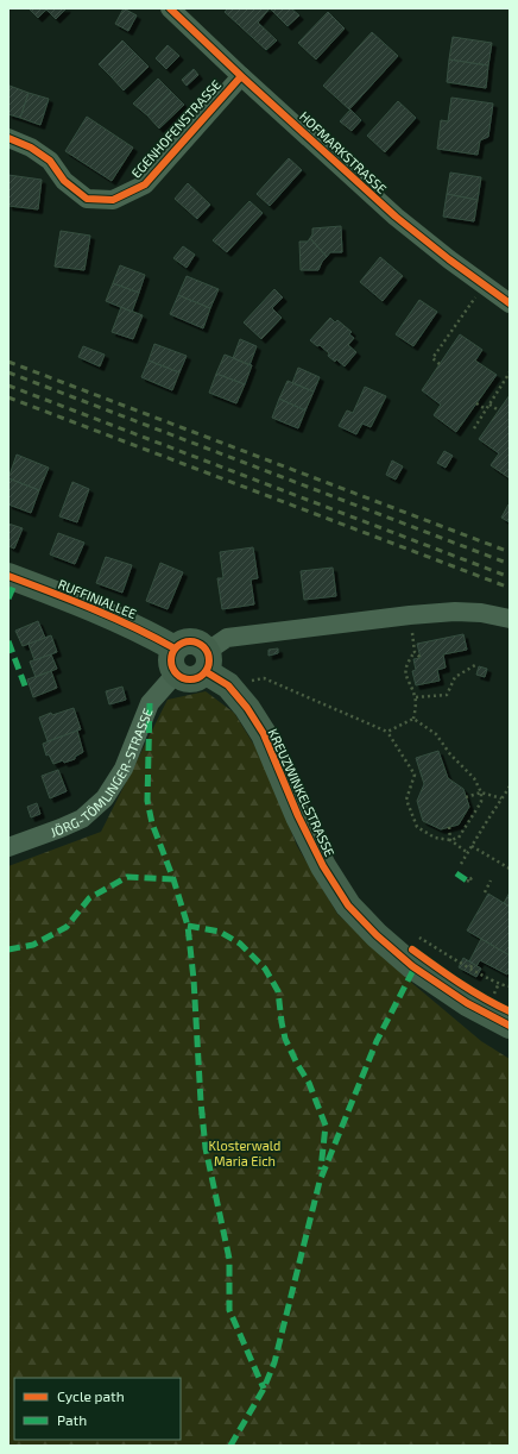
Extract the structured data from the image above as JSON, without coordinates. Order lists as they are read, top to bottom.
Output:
{
  "streets": {
    "street": [
      "EGENHOFENSTRASSE",
      "HOFMARKSTRASSE",
      "RUFFINIALLEE",
      "JÖRG-TÖMLINGER-STRASSE",
      "KREUZWINKELSTRASSE"
    ]
  },
  "crossings": [
    ["EGENHOFENSTRASSE", "HOFMARKSTRASSE"],
    ["RUFFINIALLEE", "JÖRG-TÖMLINGER-STRASSE"],
    ["RUFFINIALLEE", "KREUZWINKELSTRASSE"],
    ["JÖRG-TÖMLINGER-STRASSE", "KREUZWINKELSTRASSE"]
  ],
  "parks": ["Klosterwald Maria Eich"],
  "legend": ["Cycle path", "Path"]
}
